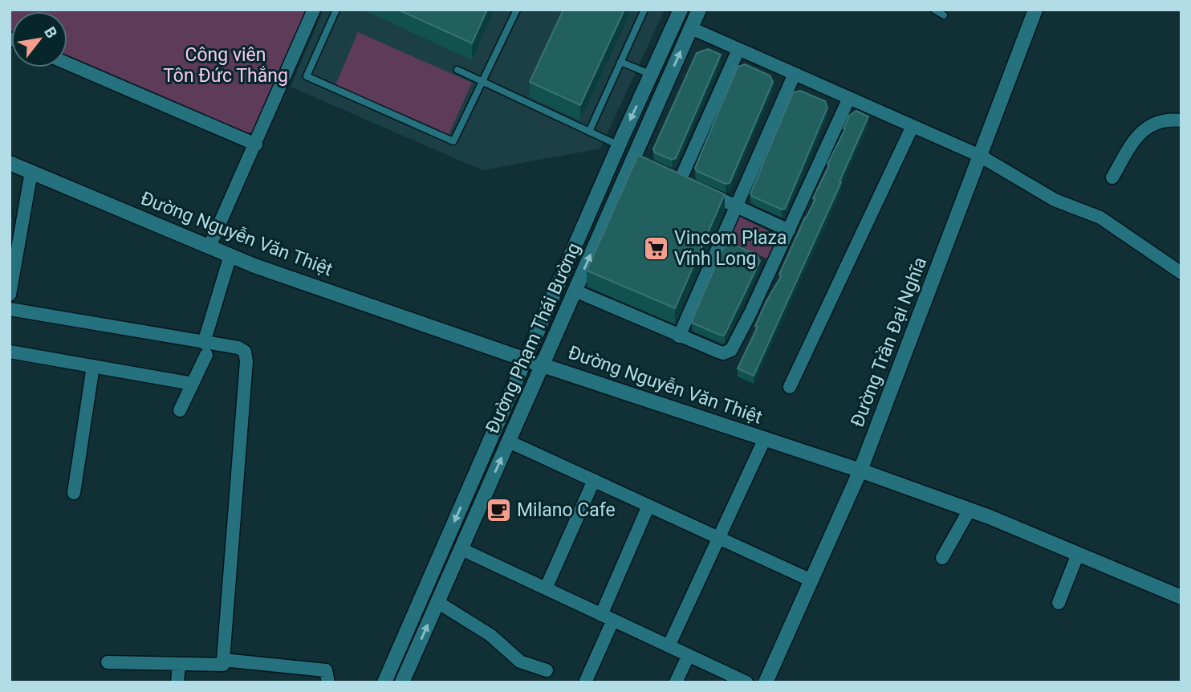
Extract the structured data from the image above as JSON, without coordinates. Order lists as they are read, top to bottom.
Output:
{
  "streets": {
    "street": ["Đường Nguyễn Văn Thiệt", "Đường Phạm Thái Bường", "Đường Trần Đại Nghĩa"]
  },
  "crossings": [
    ["Đường Nguyễn Văn Thiệt", "Đường Phạm Thái Bường"],
    ["Đường Nguyễn Văn Thiệt", "Đường Trần Đại Nghĩa"]
  ],
  "parks": ["Công viên Tôn Đức Thắng"],
  "places": {
    "supermarket": ["Vincom Plaza Vĩnh Long"],
    "cafe": ["Milano Cafe"]
  },
  "north": "top right"
}
